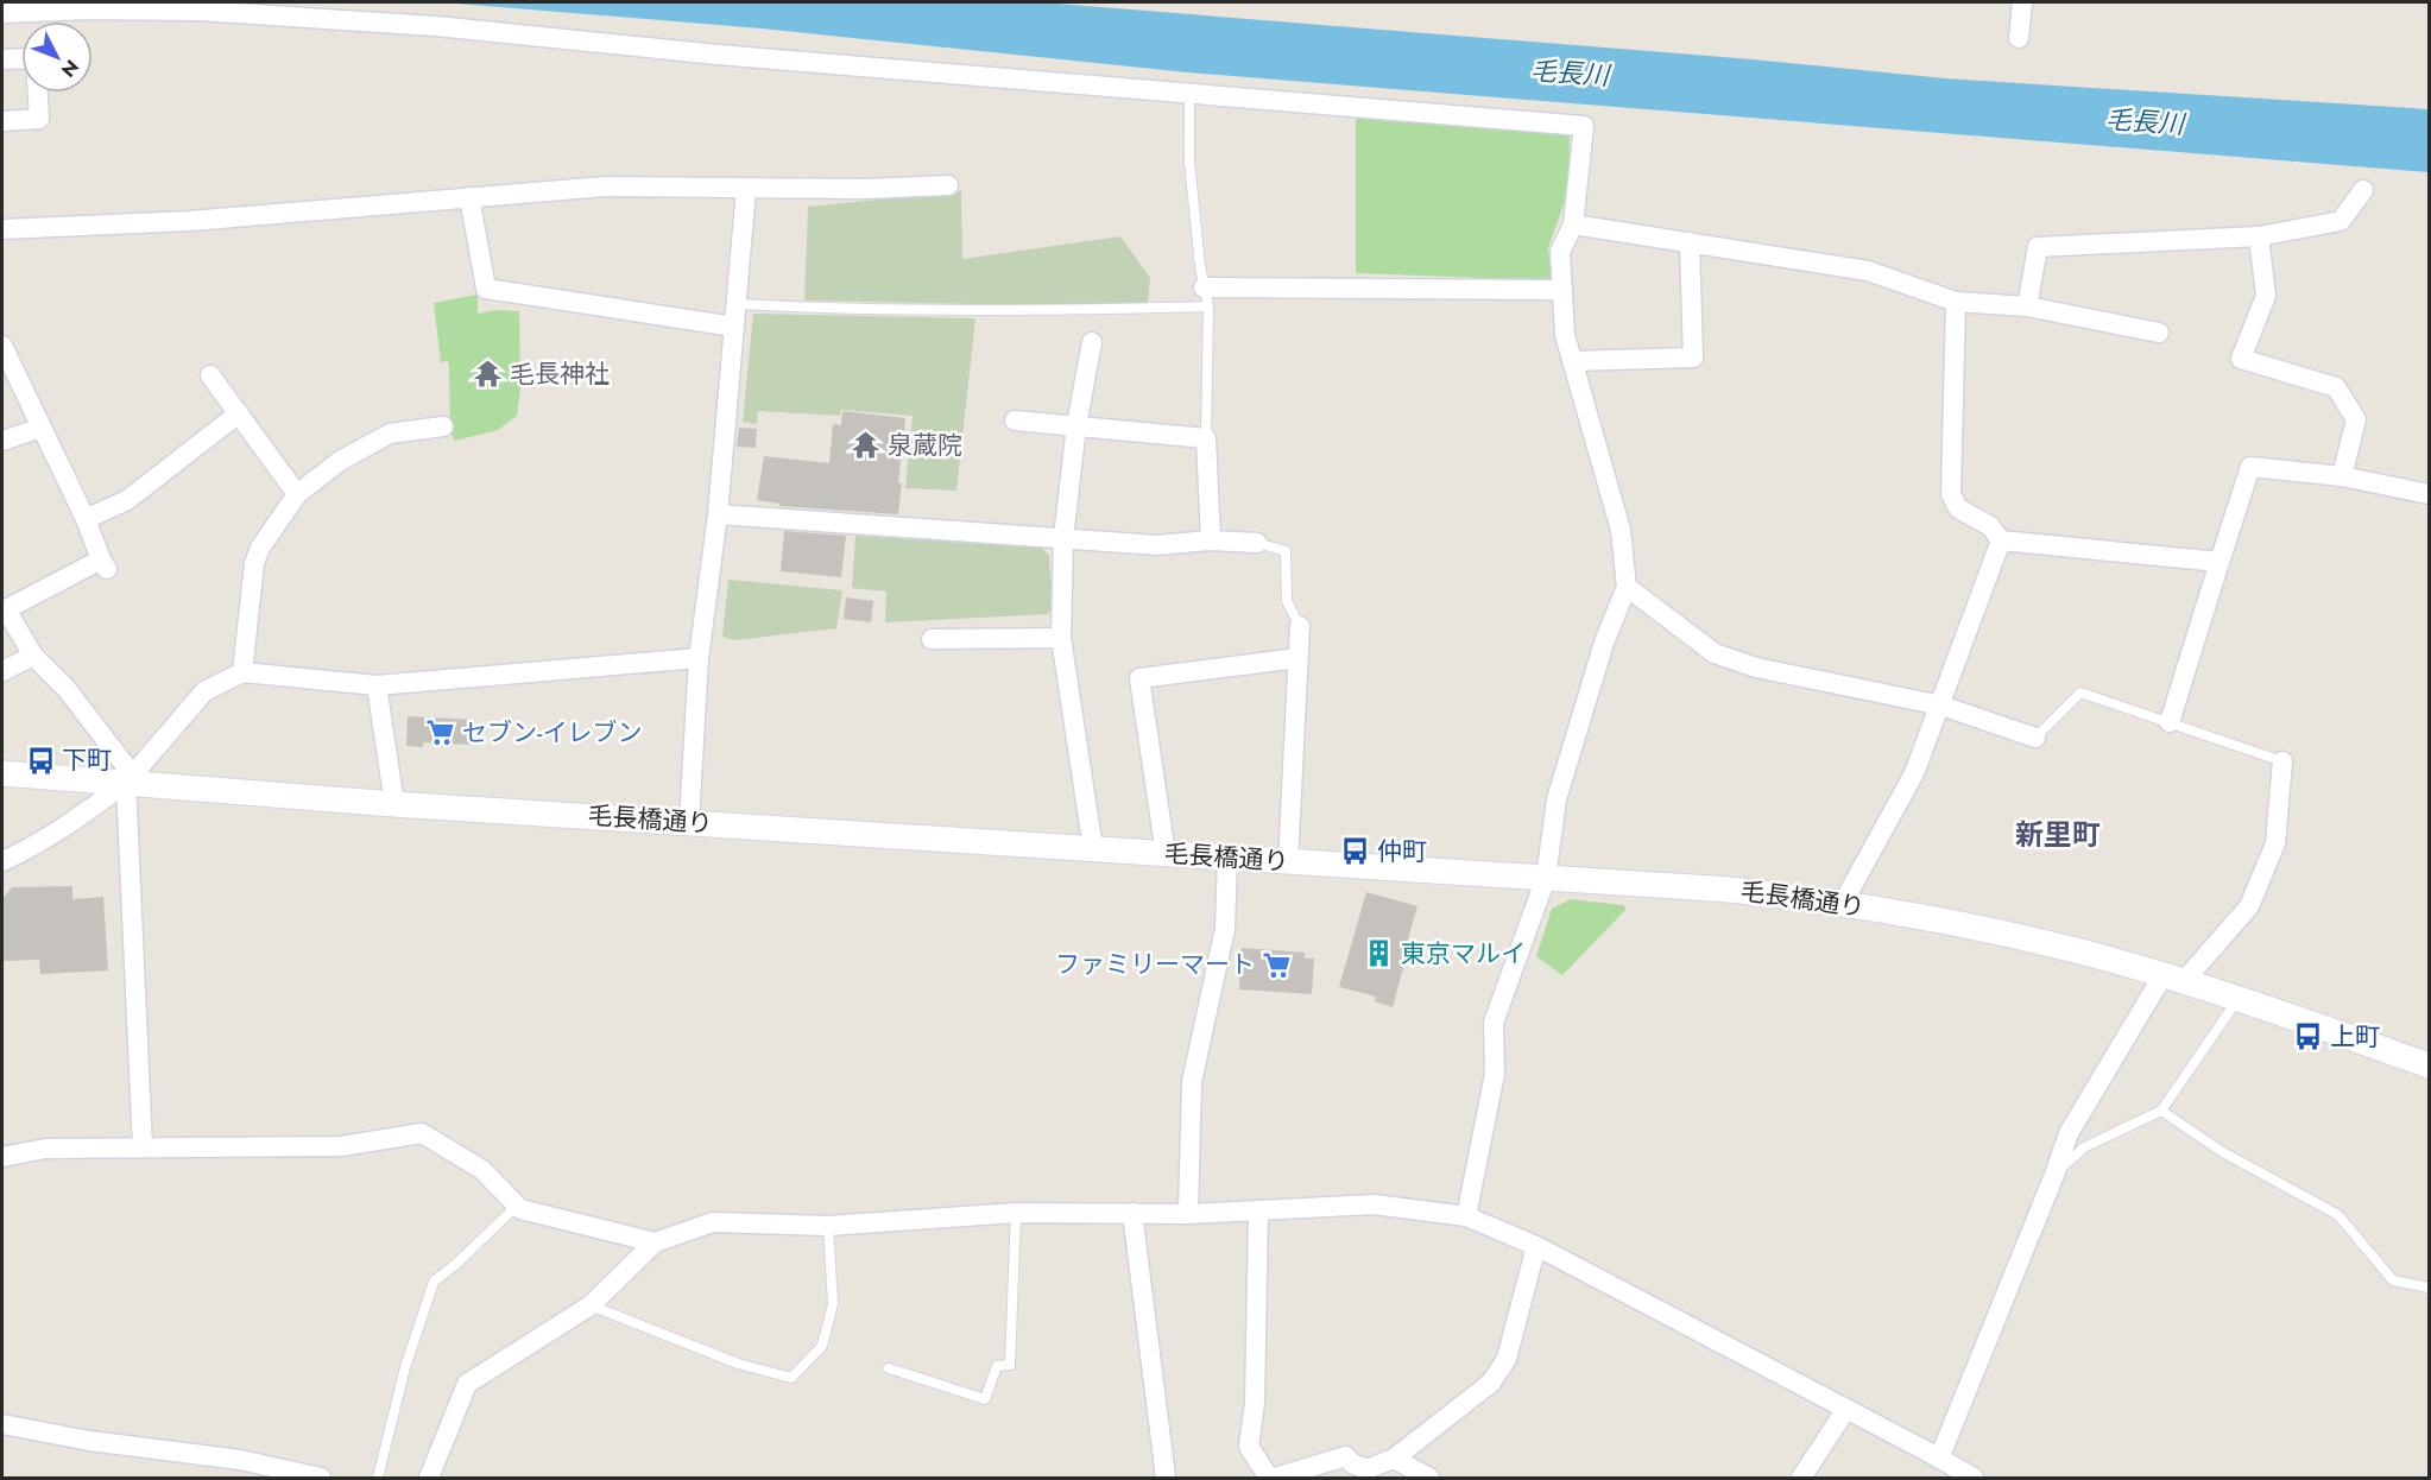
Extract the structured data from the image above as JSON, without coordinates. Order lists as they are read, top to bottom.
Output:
{
  "streets": {
    "street": ["毛長橋通り"]
  },
  "districts": ["新里町"],
  "water": ["毛長川"],
  "places": {
    "temple": ["毛長神社", "泉蔵院"],
    "supermarket": ["セブン-イレブン", "ファミリーマート"],
    "bus stop": ["下町", "仲町", "上町"],
    "building": ["東京マルイ"]
  },
  "north": "bottom right"
}
